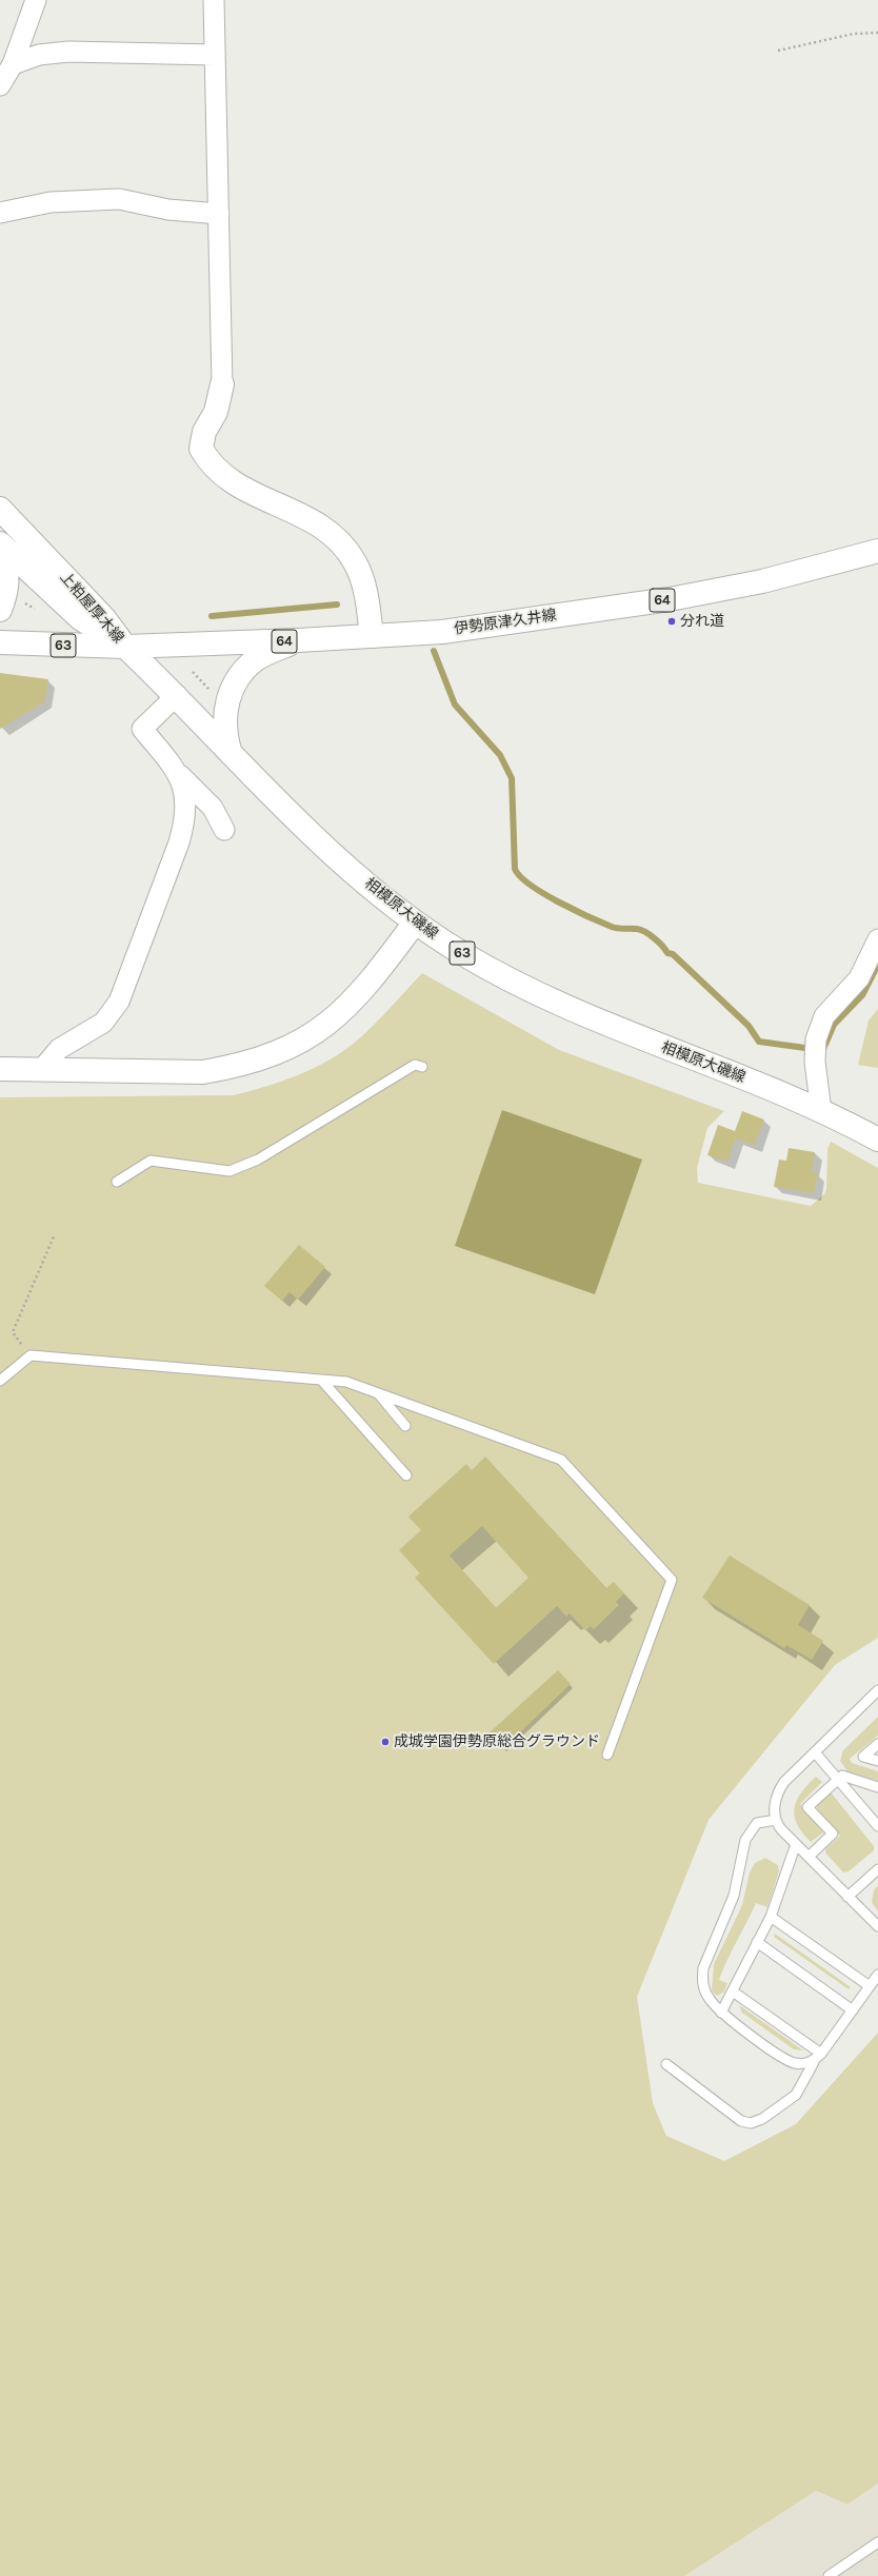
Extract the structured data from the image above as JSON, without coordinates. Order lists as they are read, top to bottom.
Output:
{
  "streets": {
    "main road": [
      "64",
      "上粕屋厚木線",
      "伊勢原津久井線",
      "63",
      "相模原大磯線"
    ]
  },
  "crossings": [
    ["上粕屋厚木線", "伊勢原津久井線"],
    ["上粕屋厚木線", "63"],
    ["上粕屋厚木線", "相模原大磯線"],
    ["伊勢原津久井線", "63"],
    ["伊勢原津久井線", "相模原大磯線"],
    ["63", "相模原大磯線"]
  ],
  "places": ["分れ道", "成城学園伊勢原総合グラウンド"]
}
